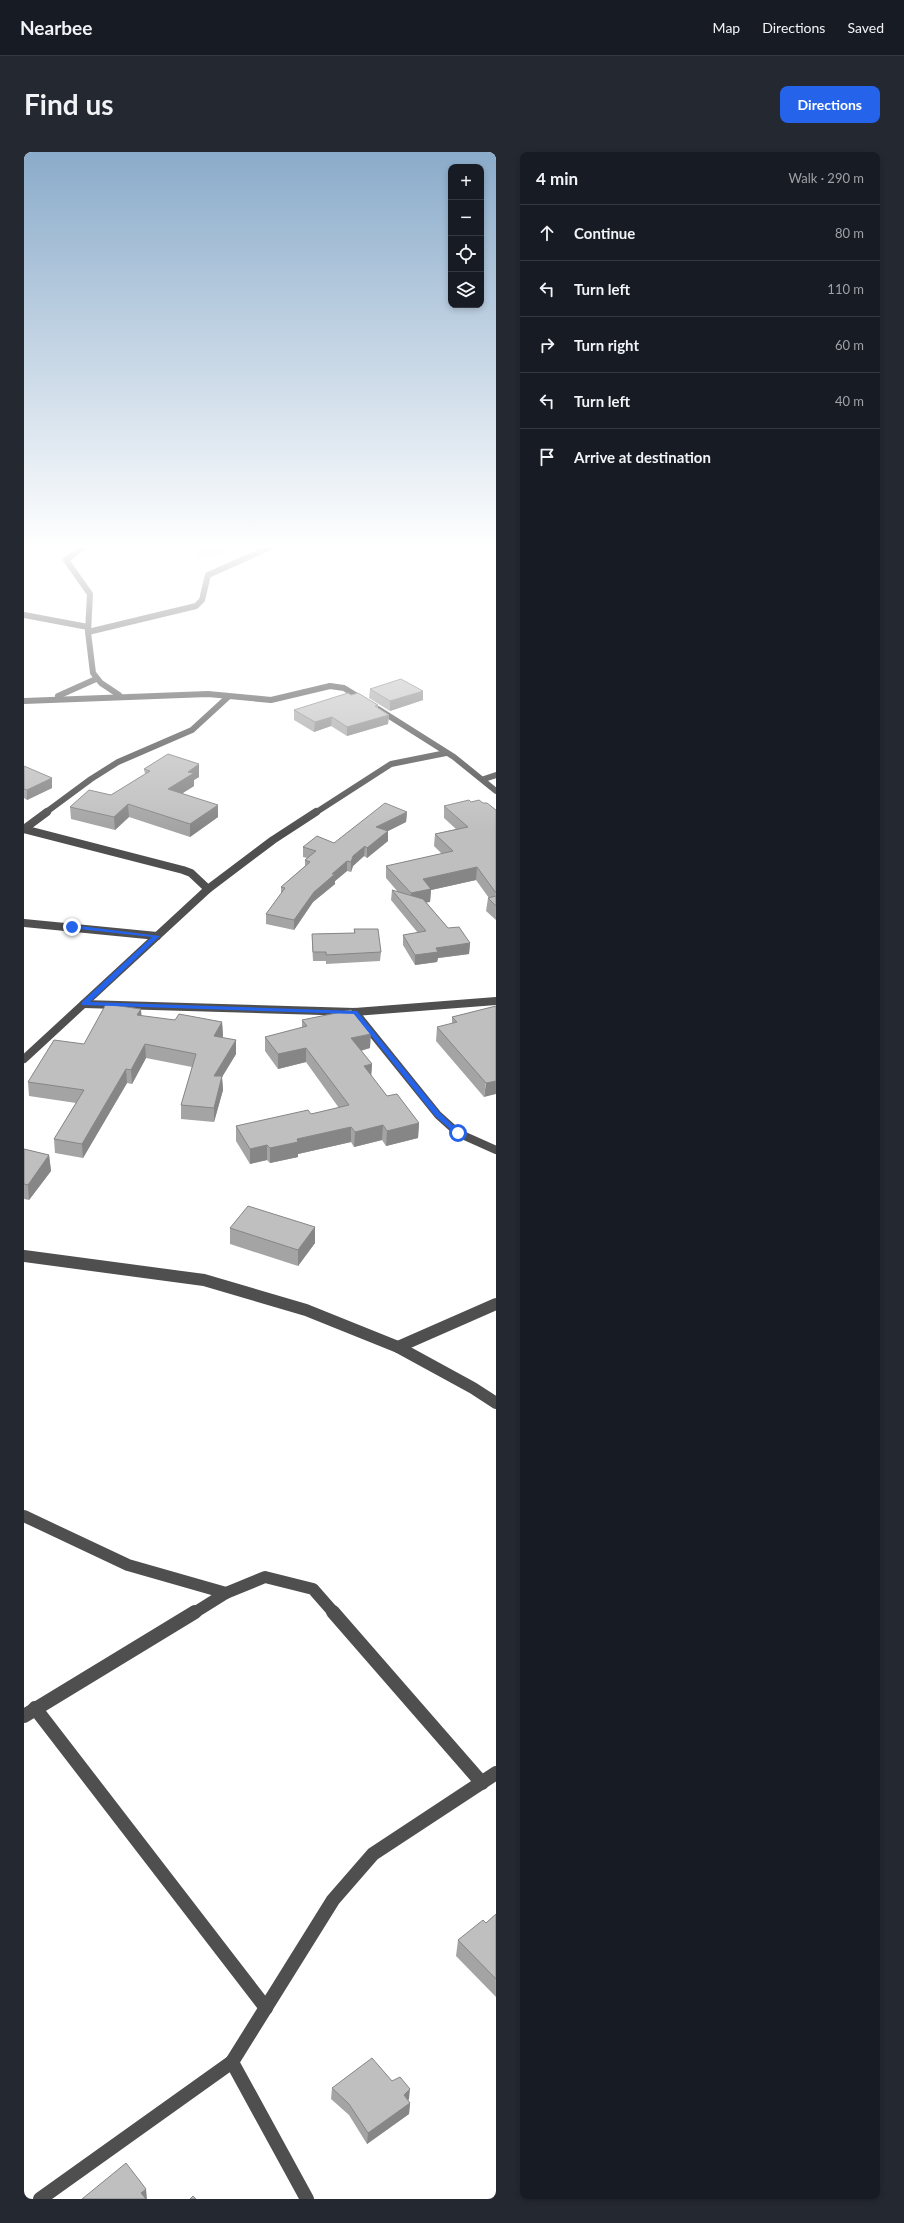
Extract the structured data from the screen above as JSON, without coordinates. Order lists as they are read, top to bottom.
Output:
{
  "page": {
    "header": "Nearbee",
    "nav": ["Map", "Directions", "Saved"],
    "buttons": "Directions",
    "title": "Find us",
    "heading": ["4 min", "Walk · 290 m"],
    "map_buttons": ["+", "−"],
    "list": [
      ["Continue", "80 m"],
      ["Turn left", "110 m"],
      ["Turn right", "60 m"],
      ["Turn left", "40 m"],
      "Arrive at destination"
    ]
  }
}
